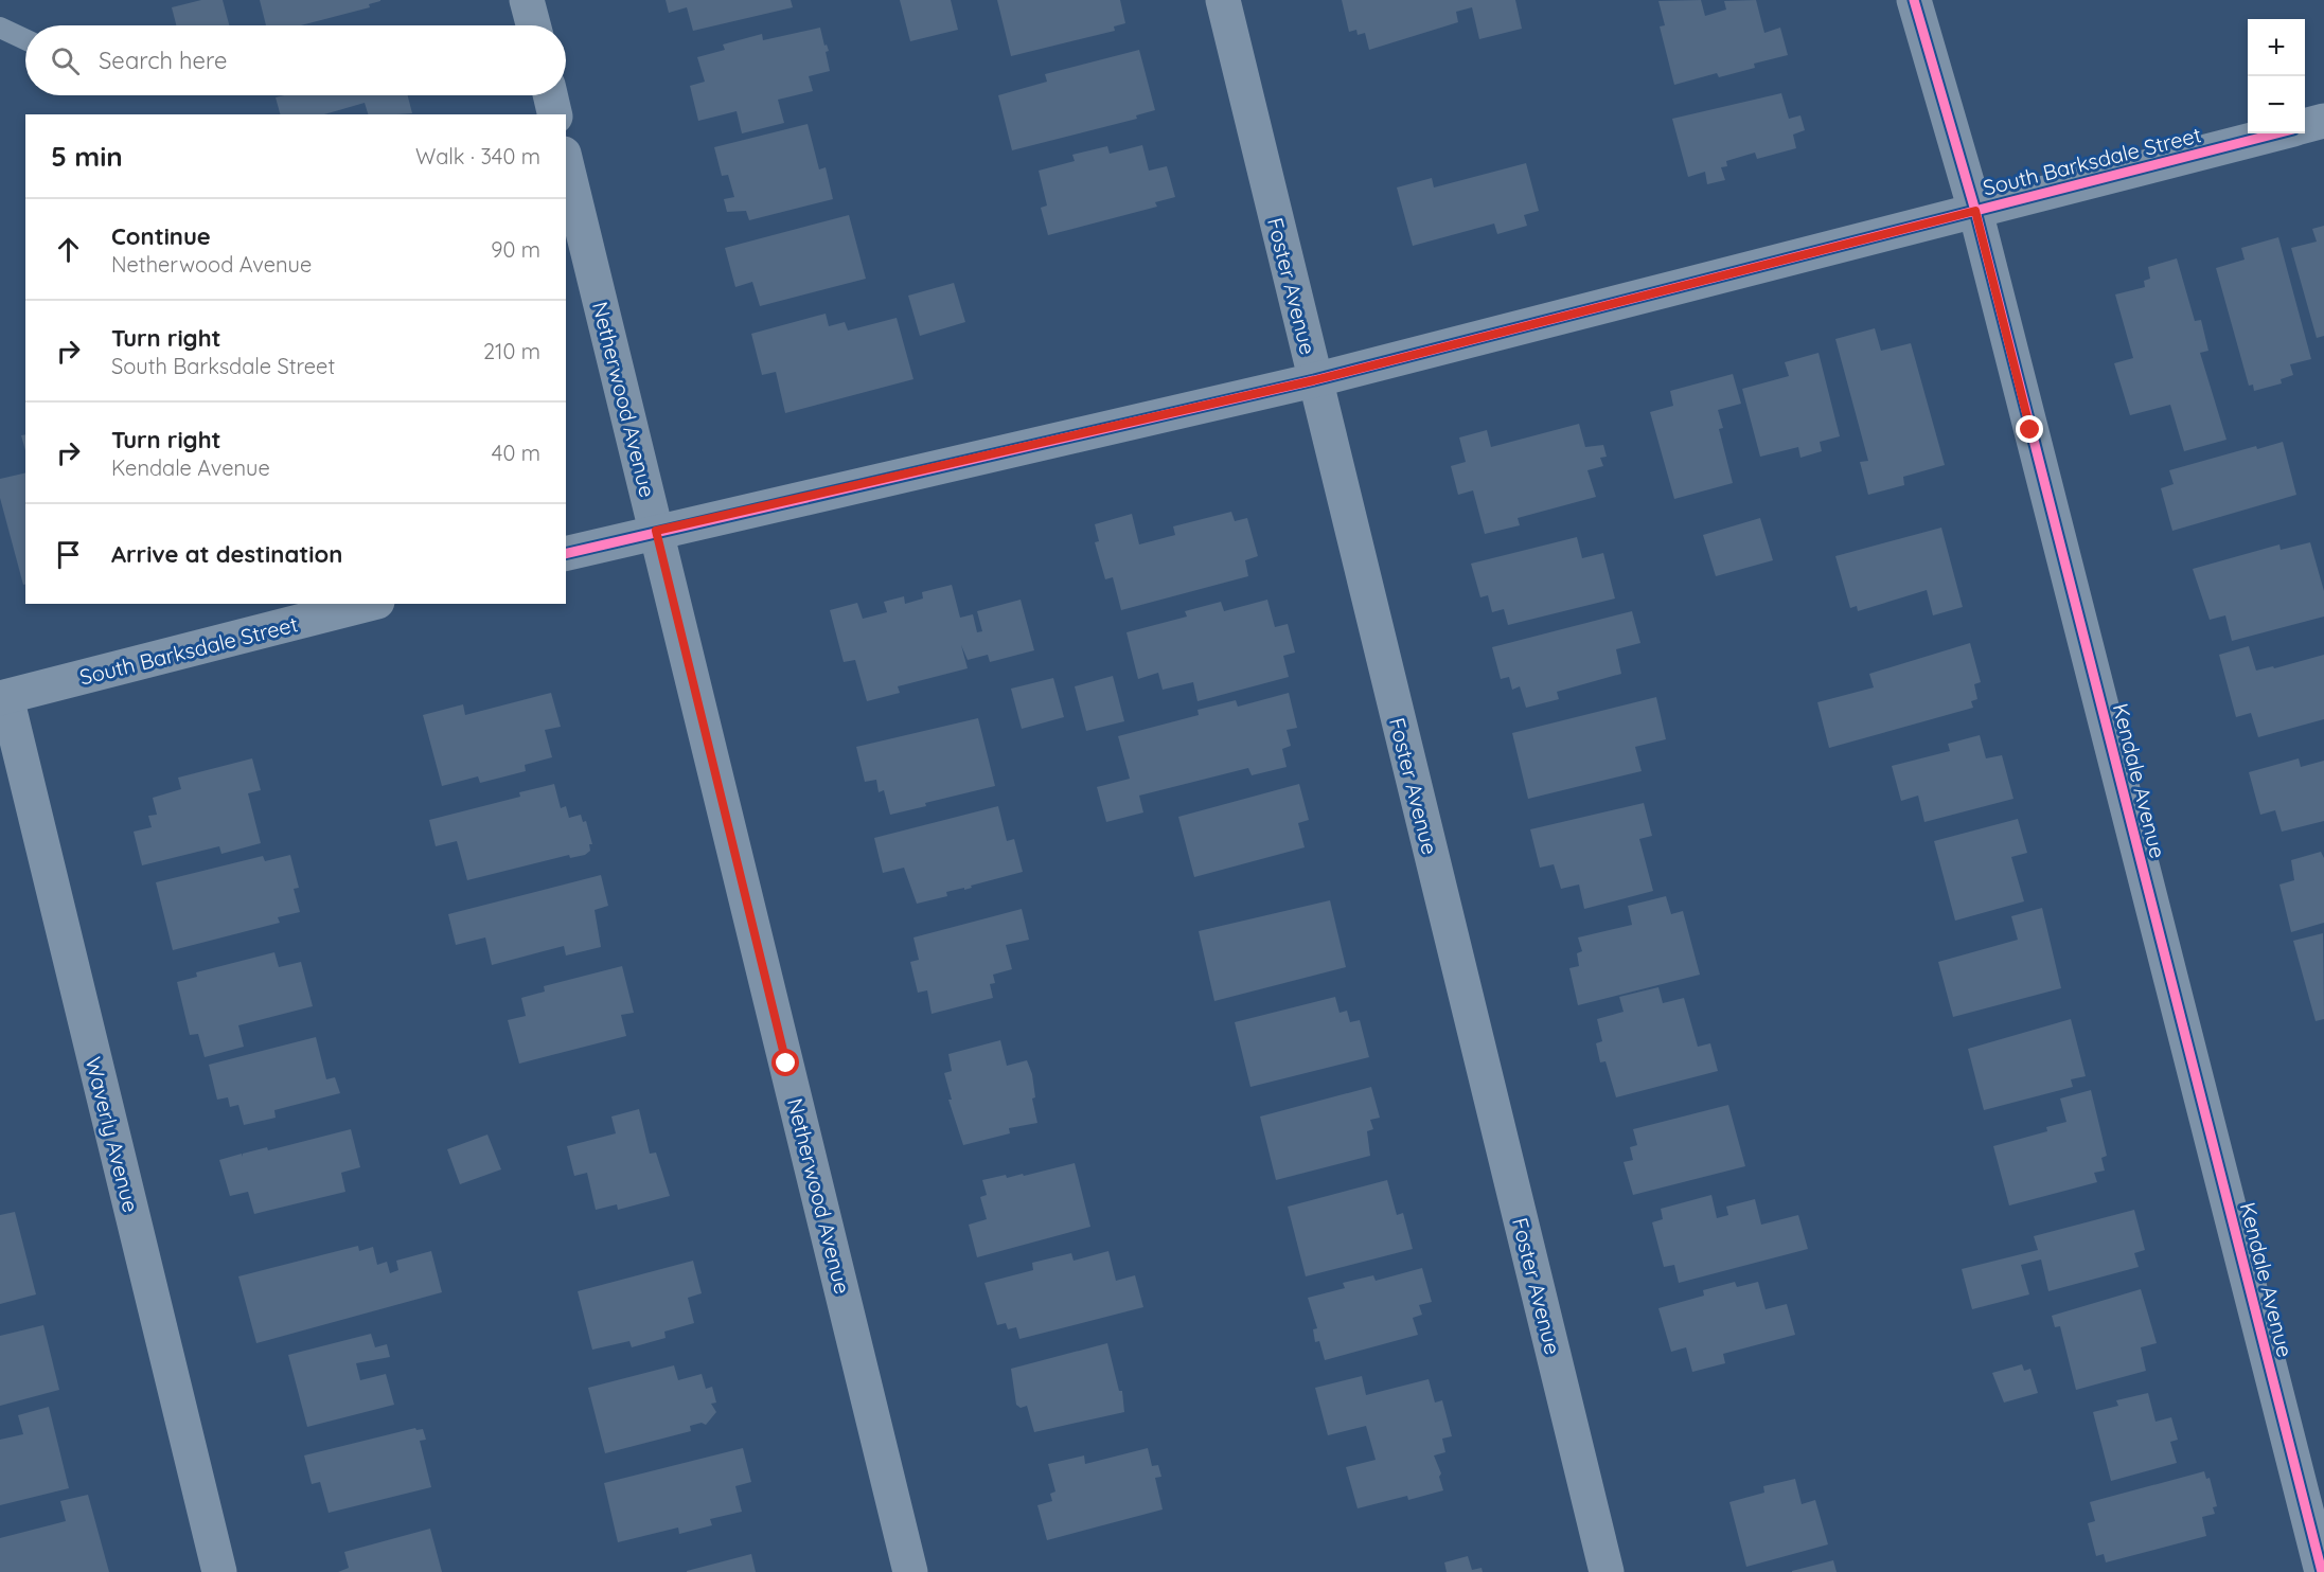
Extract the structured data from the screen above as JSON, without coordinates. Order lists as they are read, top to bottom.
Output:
{
  "streets": {
    "street": [
      "South Barksdale Street",
      "Foster Avenue",
      "Netherwood Avenue",
      "Kendale Avenue",
      "Waverly Avenue"
    ]
  },
  "crossings": [
    ["South Barksdale Street", "Foster Avenue"],
    ["South Barksdale Street", "Netherwood Avenue"],
    ["South Barksdale Street", "Kendale Avenue"],
    ["South Barksdale Street", "Waverly Avenue"]
  ],
  "page": {
    "map_buttons": ["+", "−"],
    "search": "Search here",
    "heading": ["5 min", "Walk · 340 m"],
    "list": [
      ["Continue", "Netherwood Avenue", "90 m"],
      ["Turn right", "South Barksdale Street", "210 m"],
      ["Turn right", "Kendale Avenue", "40 m"],
      "Arrive at destination"
    ]
  }
}
